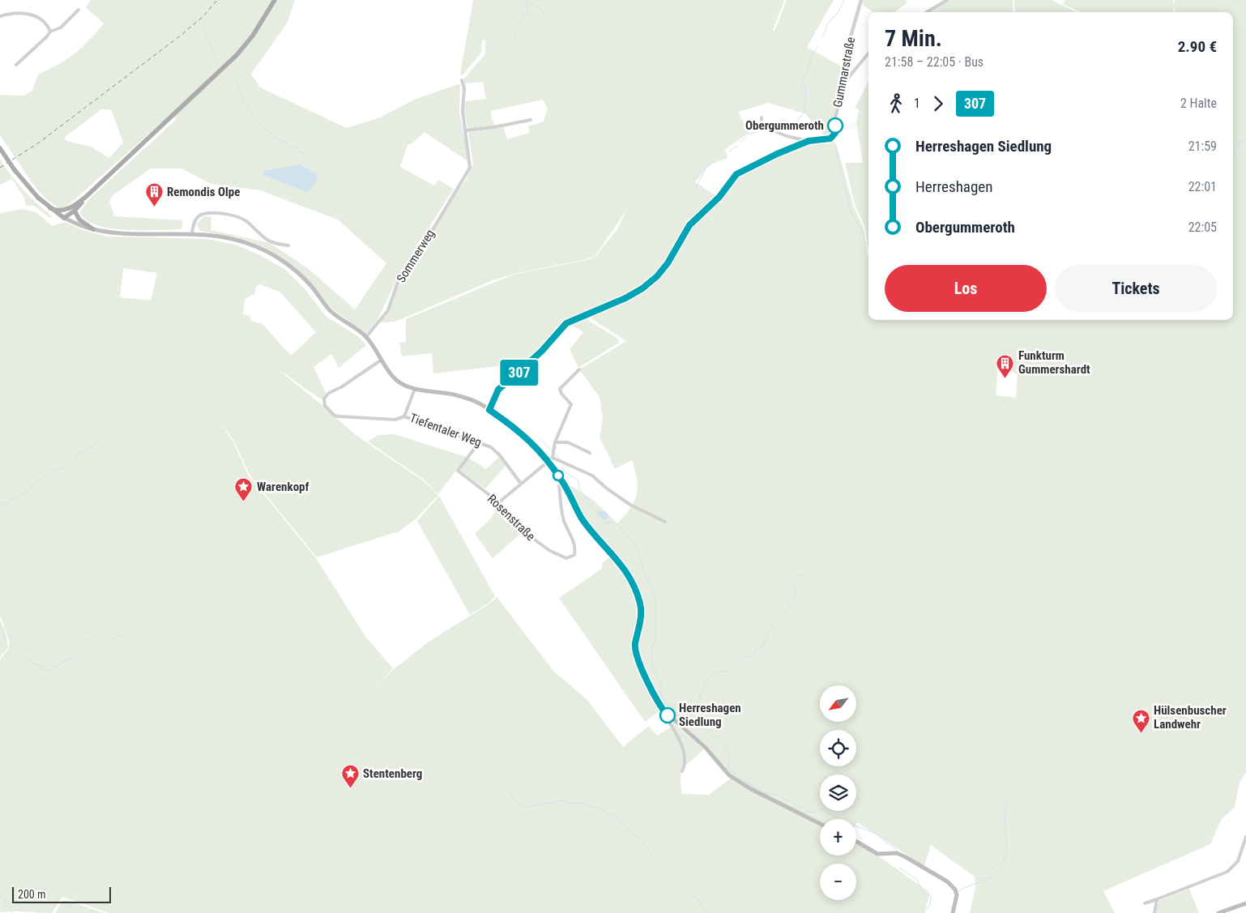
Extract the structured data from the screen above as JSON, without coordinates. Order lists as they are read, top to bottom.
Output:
{
  "streets": {
    "street": [
      "Gummarstraße",
      "Sommerweg",
      "Tiefentaler Weg",
      "Rosenstraße"
    ]
  },
  "crossings": [
    ["Tiefentaler Weg", "Rosenstraße"]
  ],
  "places": {
    "other": ["Obergummeroth", "Herreshagen Siedlung"],
    "building": ["Remondis Olpe", "Funkturm Gummershardt"],
    "place": ["Warenkopf", "Hülsenbuscher Landwehr", "Stentenberg"]
  },
  "lines": ["bus line 307"],
  "scale_bar": "200 m",
  "north": "bottom left",
  "page": {
    "on_map": "307",
    "heading": ["7 Min.", "21:58 – 22:05 · Bus", "2.90 €"],
    "legs": ["1", "307", "2 Halte"],
    "list": [
      {
        "name": "Herreshagen Siedlung",
        "value": "21:59"
      },
      {
        "name": "Herreshagen",
        "value": "22:01"
      },
      {
        "name": "Obergummeroth",
        "value": "22:05"
      }
    ],
    "buttons": ["Los", "Tickets"],
    "map_buttons": ["+", "−"],
    "scale": "200 m"
  }
}
